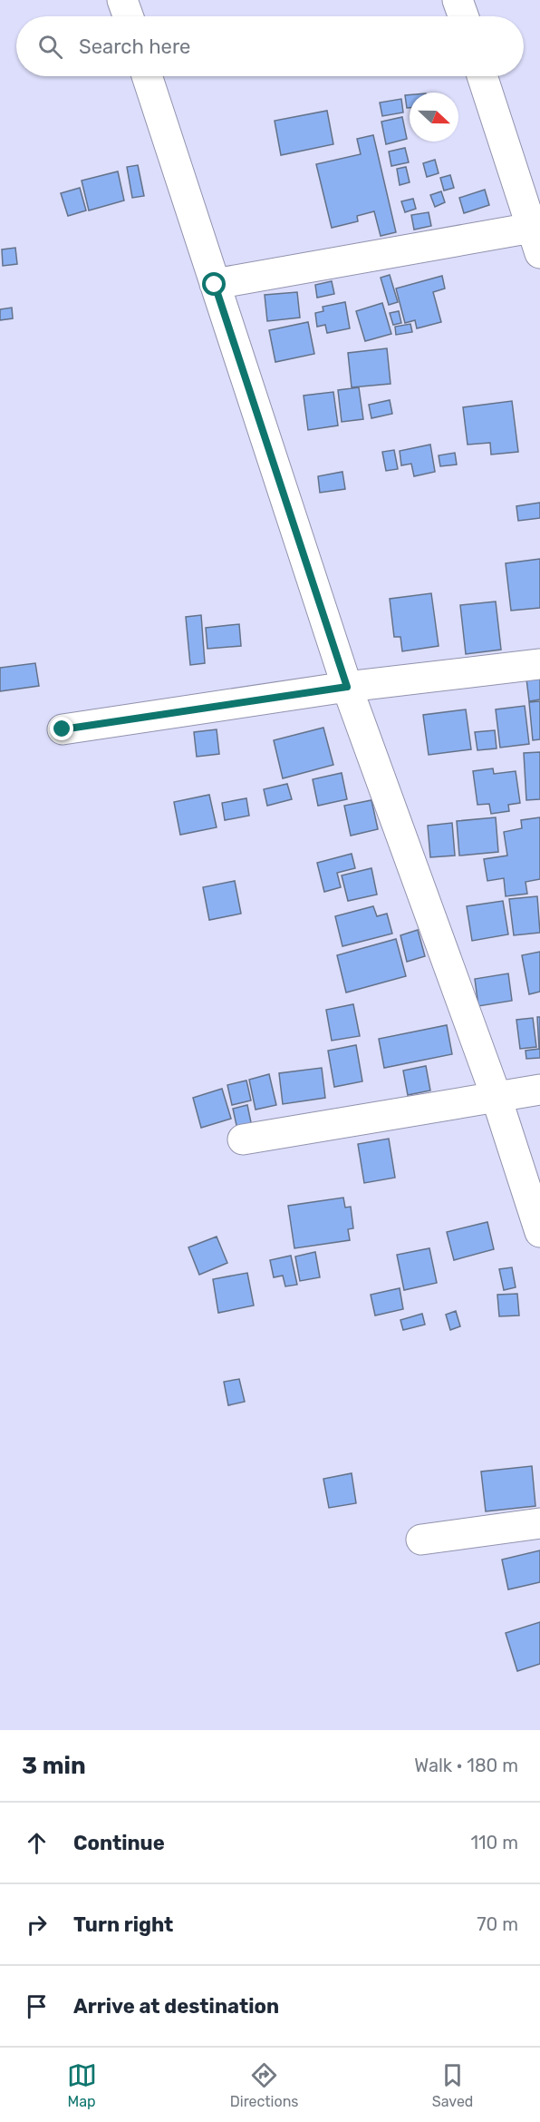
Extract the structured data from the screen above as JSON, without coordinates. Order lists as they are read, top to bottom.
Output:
{
  "north": "right",
  "page": {
    "search": "Search here",
    "heading": ["3 min", "Walk · 180 m"],
    "list": [
      ["Continue", "110 m"],
      ["Turn right", "70 m"],
      "Arrive at destination"
    ],
    "nav": ["Map", "Directions", "Saved"]
  }
}
